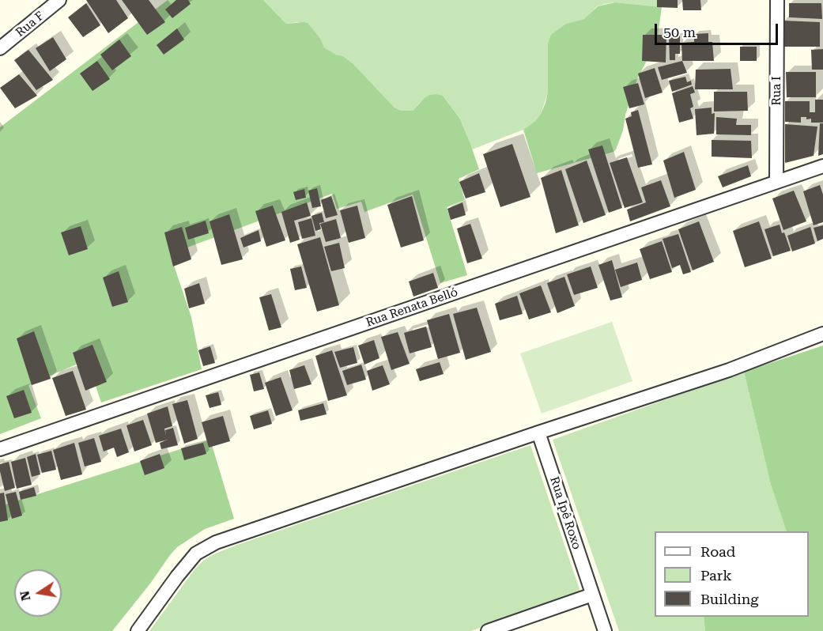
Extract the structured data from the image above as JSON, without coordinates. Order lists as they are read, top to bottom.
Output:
{
  "streets": {
    "street": [
      "Rua F",
      "Rua I",
      "Rua Renata Belló",
      "Rua Ipê Roxo"
    ]
  },
  "crossings": [
    ["Rua I", "Rua Renata Belló"]
  ],
  "legend": ["Road", "Park", "Building"],
  "scale_bar": "50 m",
  "north": "left"
}
